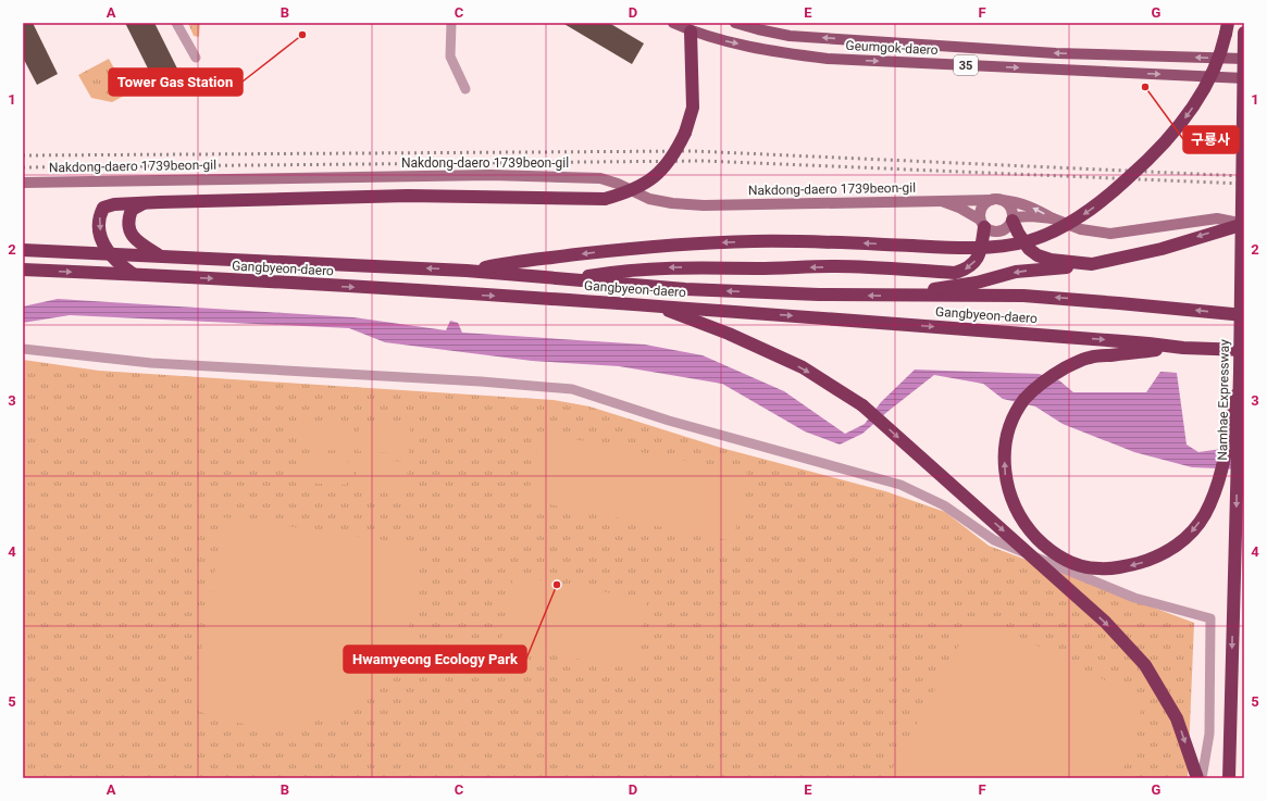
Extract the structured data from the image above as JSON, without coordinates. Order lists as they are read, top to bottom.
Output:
{
  "streets": {
    "highway": ["Gangbyeon-daero", "Namhae Expressway"],
    "main road": ["Geumgok-daero", "35"],
    "street": ["Nakdong-daero 1739beon-gil"]
  },
  "one_way": ["Namhae Expressway"],
  "places": ["Tower Gas Station", "구룡사", "Hwamyeong Ecology Park"],
  "grid": {
    "columns": [
      "A",
      "B",
      "C",
      "D",
      "E",
      "F",
      "G"
    ],
    "rows": [
      "1",
      "2",
      "3",
      "4",
      "5"
    ]
  }
}
